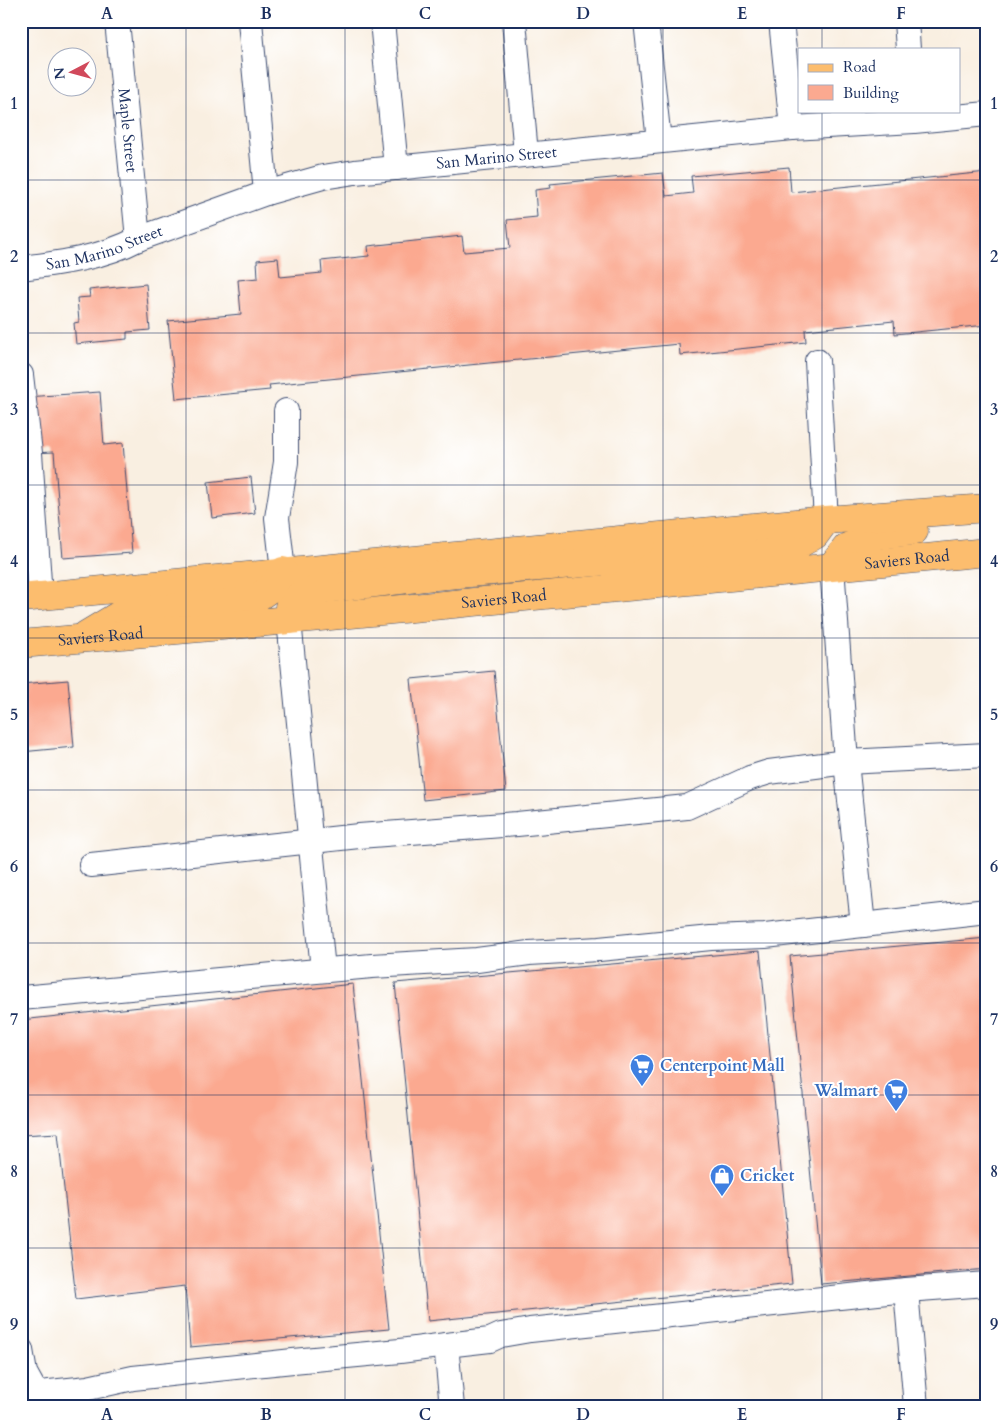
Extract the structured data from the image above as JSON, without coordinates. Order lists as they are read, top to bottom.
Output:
{
  "streets": {
    "main road": ["Saviers Road"],
    "street": ["Maple Street", "San Marino Street"]
  },
  "crossings": [
    ["Maple Street", "San Marino Street"]
  ],
  "places": {
    "supermarket": ["Centerpoint Mall", "Walmart"],
    "shop": ["Cricket"]
  },
  "legend": ["Road", "Building"],
  "north": "left",
  "grid": {
    "columns": [
      "A",
      "B",
      "C",
      "D",
      "E",
      "F"
    ],
    "rows": [
      "1",
      "2",
      "3",
      "4",
      "5",
      "6",
      "7",
      "8",
      "9"
    ]
  }
}
